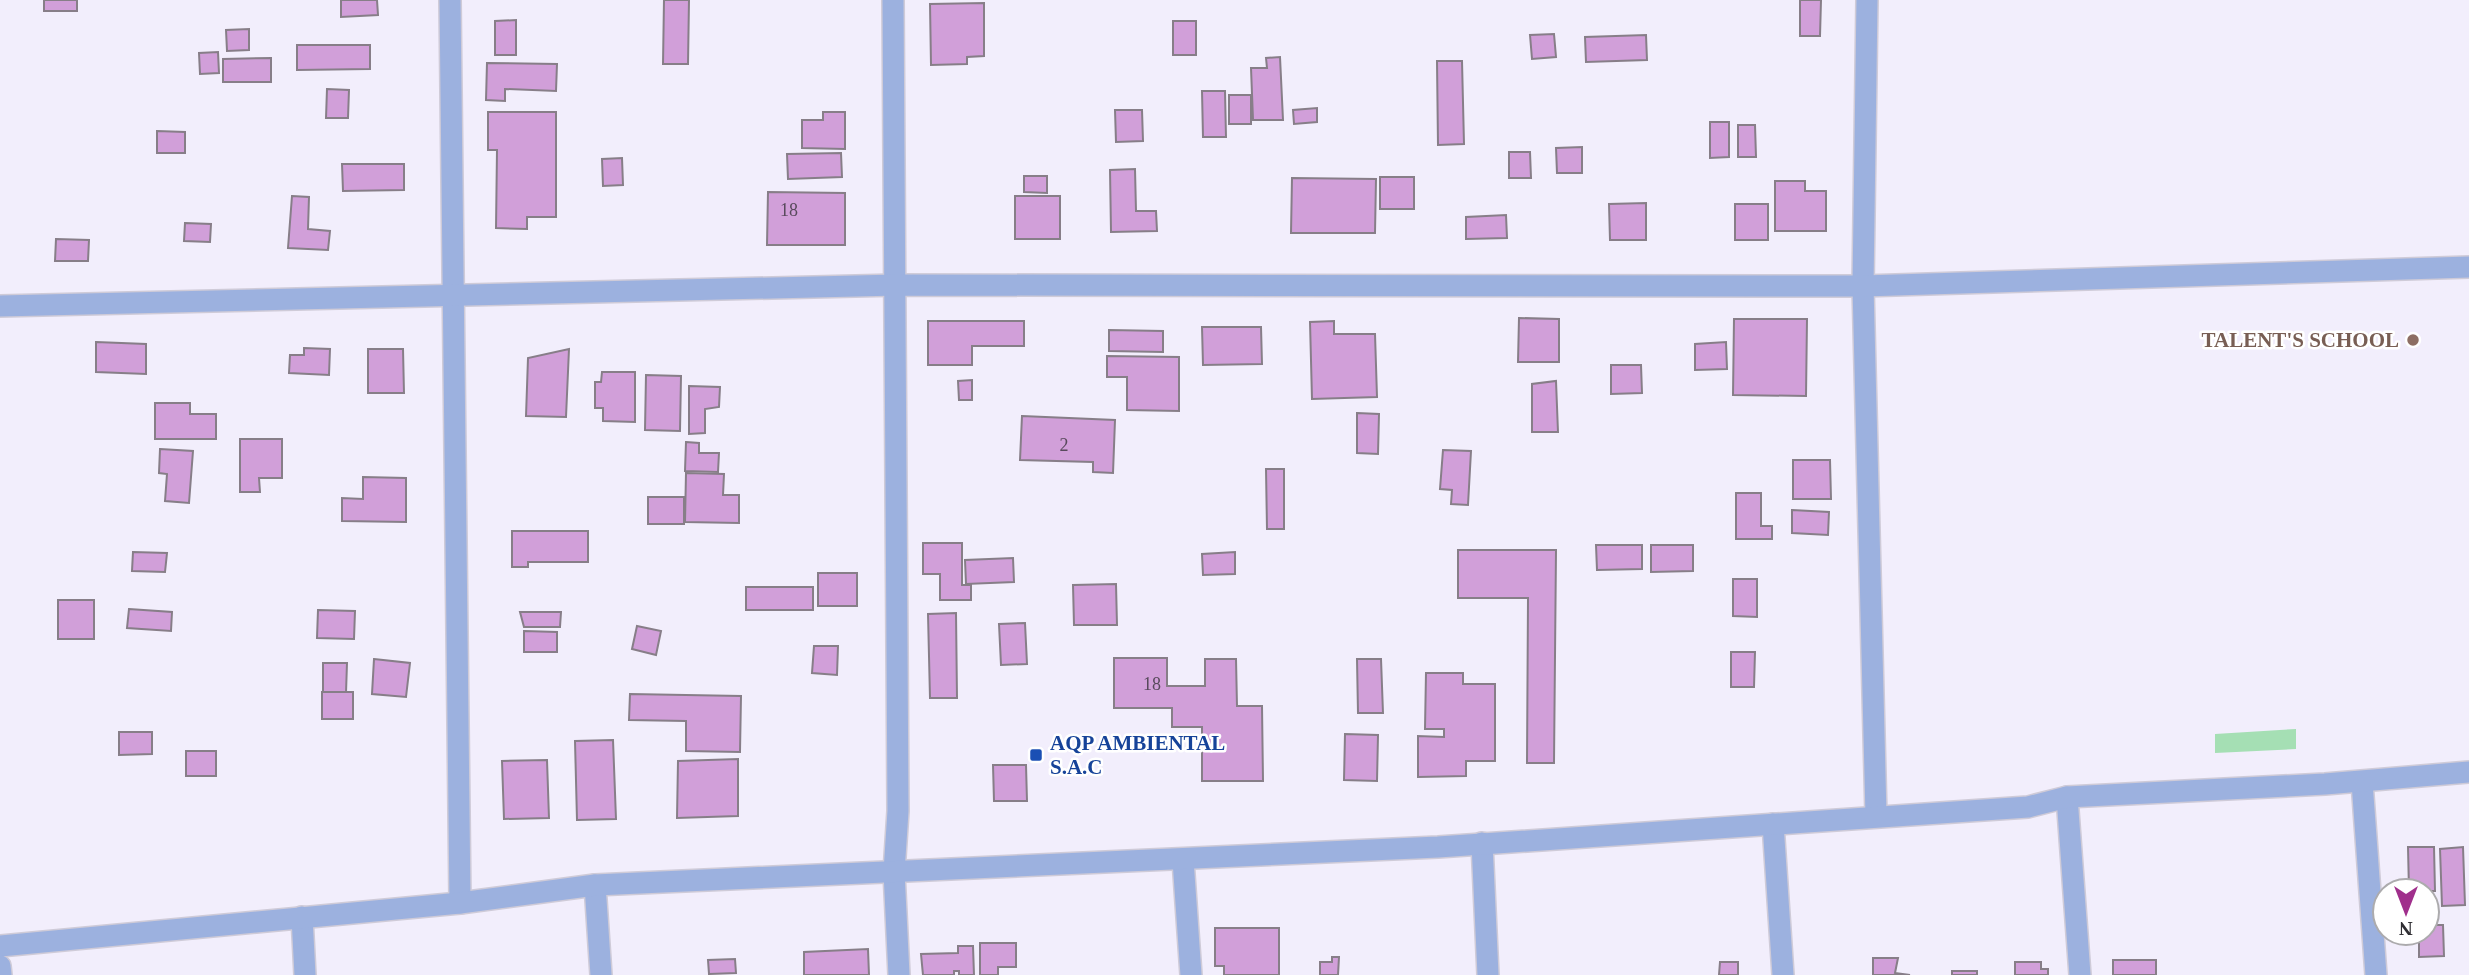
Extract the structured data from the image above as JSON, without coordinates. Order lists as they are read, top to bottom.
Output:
{
  "places": {
    "other": ["TALENT'S SCHOOL"],
    "transit": ["AQP AMBIENTAL S.A.C"]
  },
  "house_numbers": ["18", "2", "18"],
  "north": "bottom"
}
